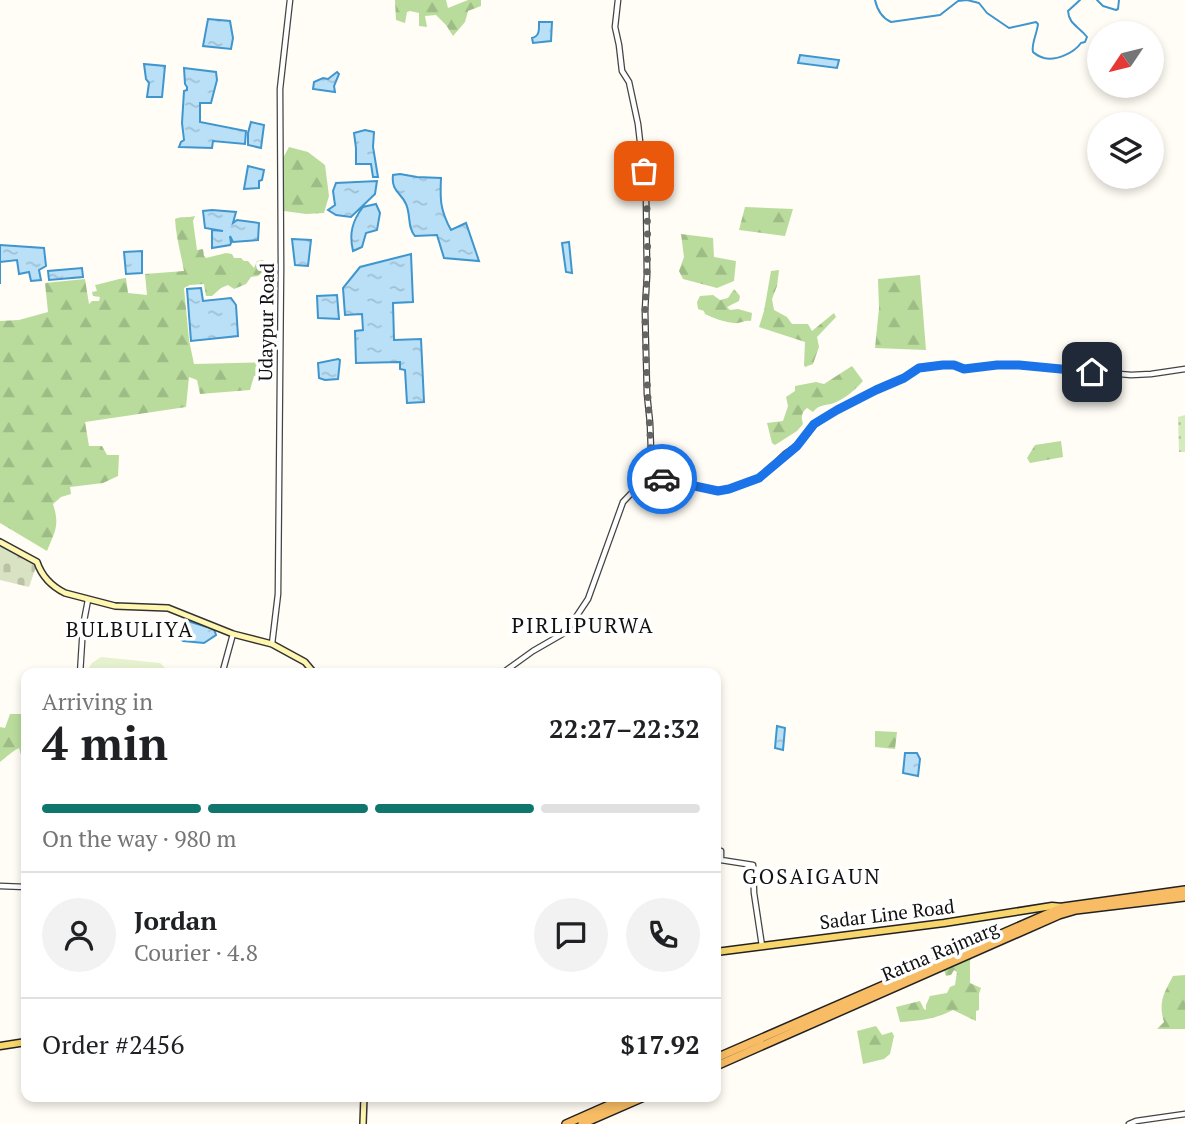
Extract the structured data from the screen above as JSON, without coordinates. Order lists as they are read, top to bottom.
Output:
{
  "streets": {
    "highway": ["Ratna Rajmarg"],
    "main road": ["Sadar Line Road"],
    "street": ["Udaypur Road"]
  },
  "crossings": [
    ["Sadar Line Road", "Ratna Rajmarg"]
  ],
  "districts": ["PIRLIPURWA", "BULBULIYA", "GOSAIGAUN"],
  "north": "bottom left",
  "page": {
    "heading": ["4 min", "Arriving in", "22:27–22:32"],
    "panel": [
      "Jordan",
      "Courier · 4.8",
      "Order #2456",
      "$17.92"
    ],
    "bar": "On the way · 980 m"
  }
}
